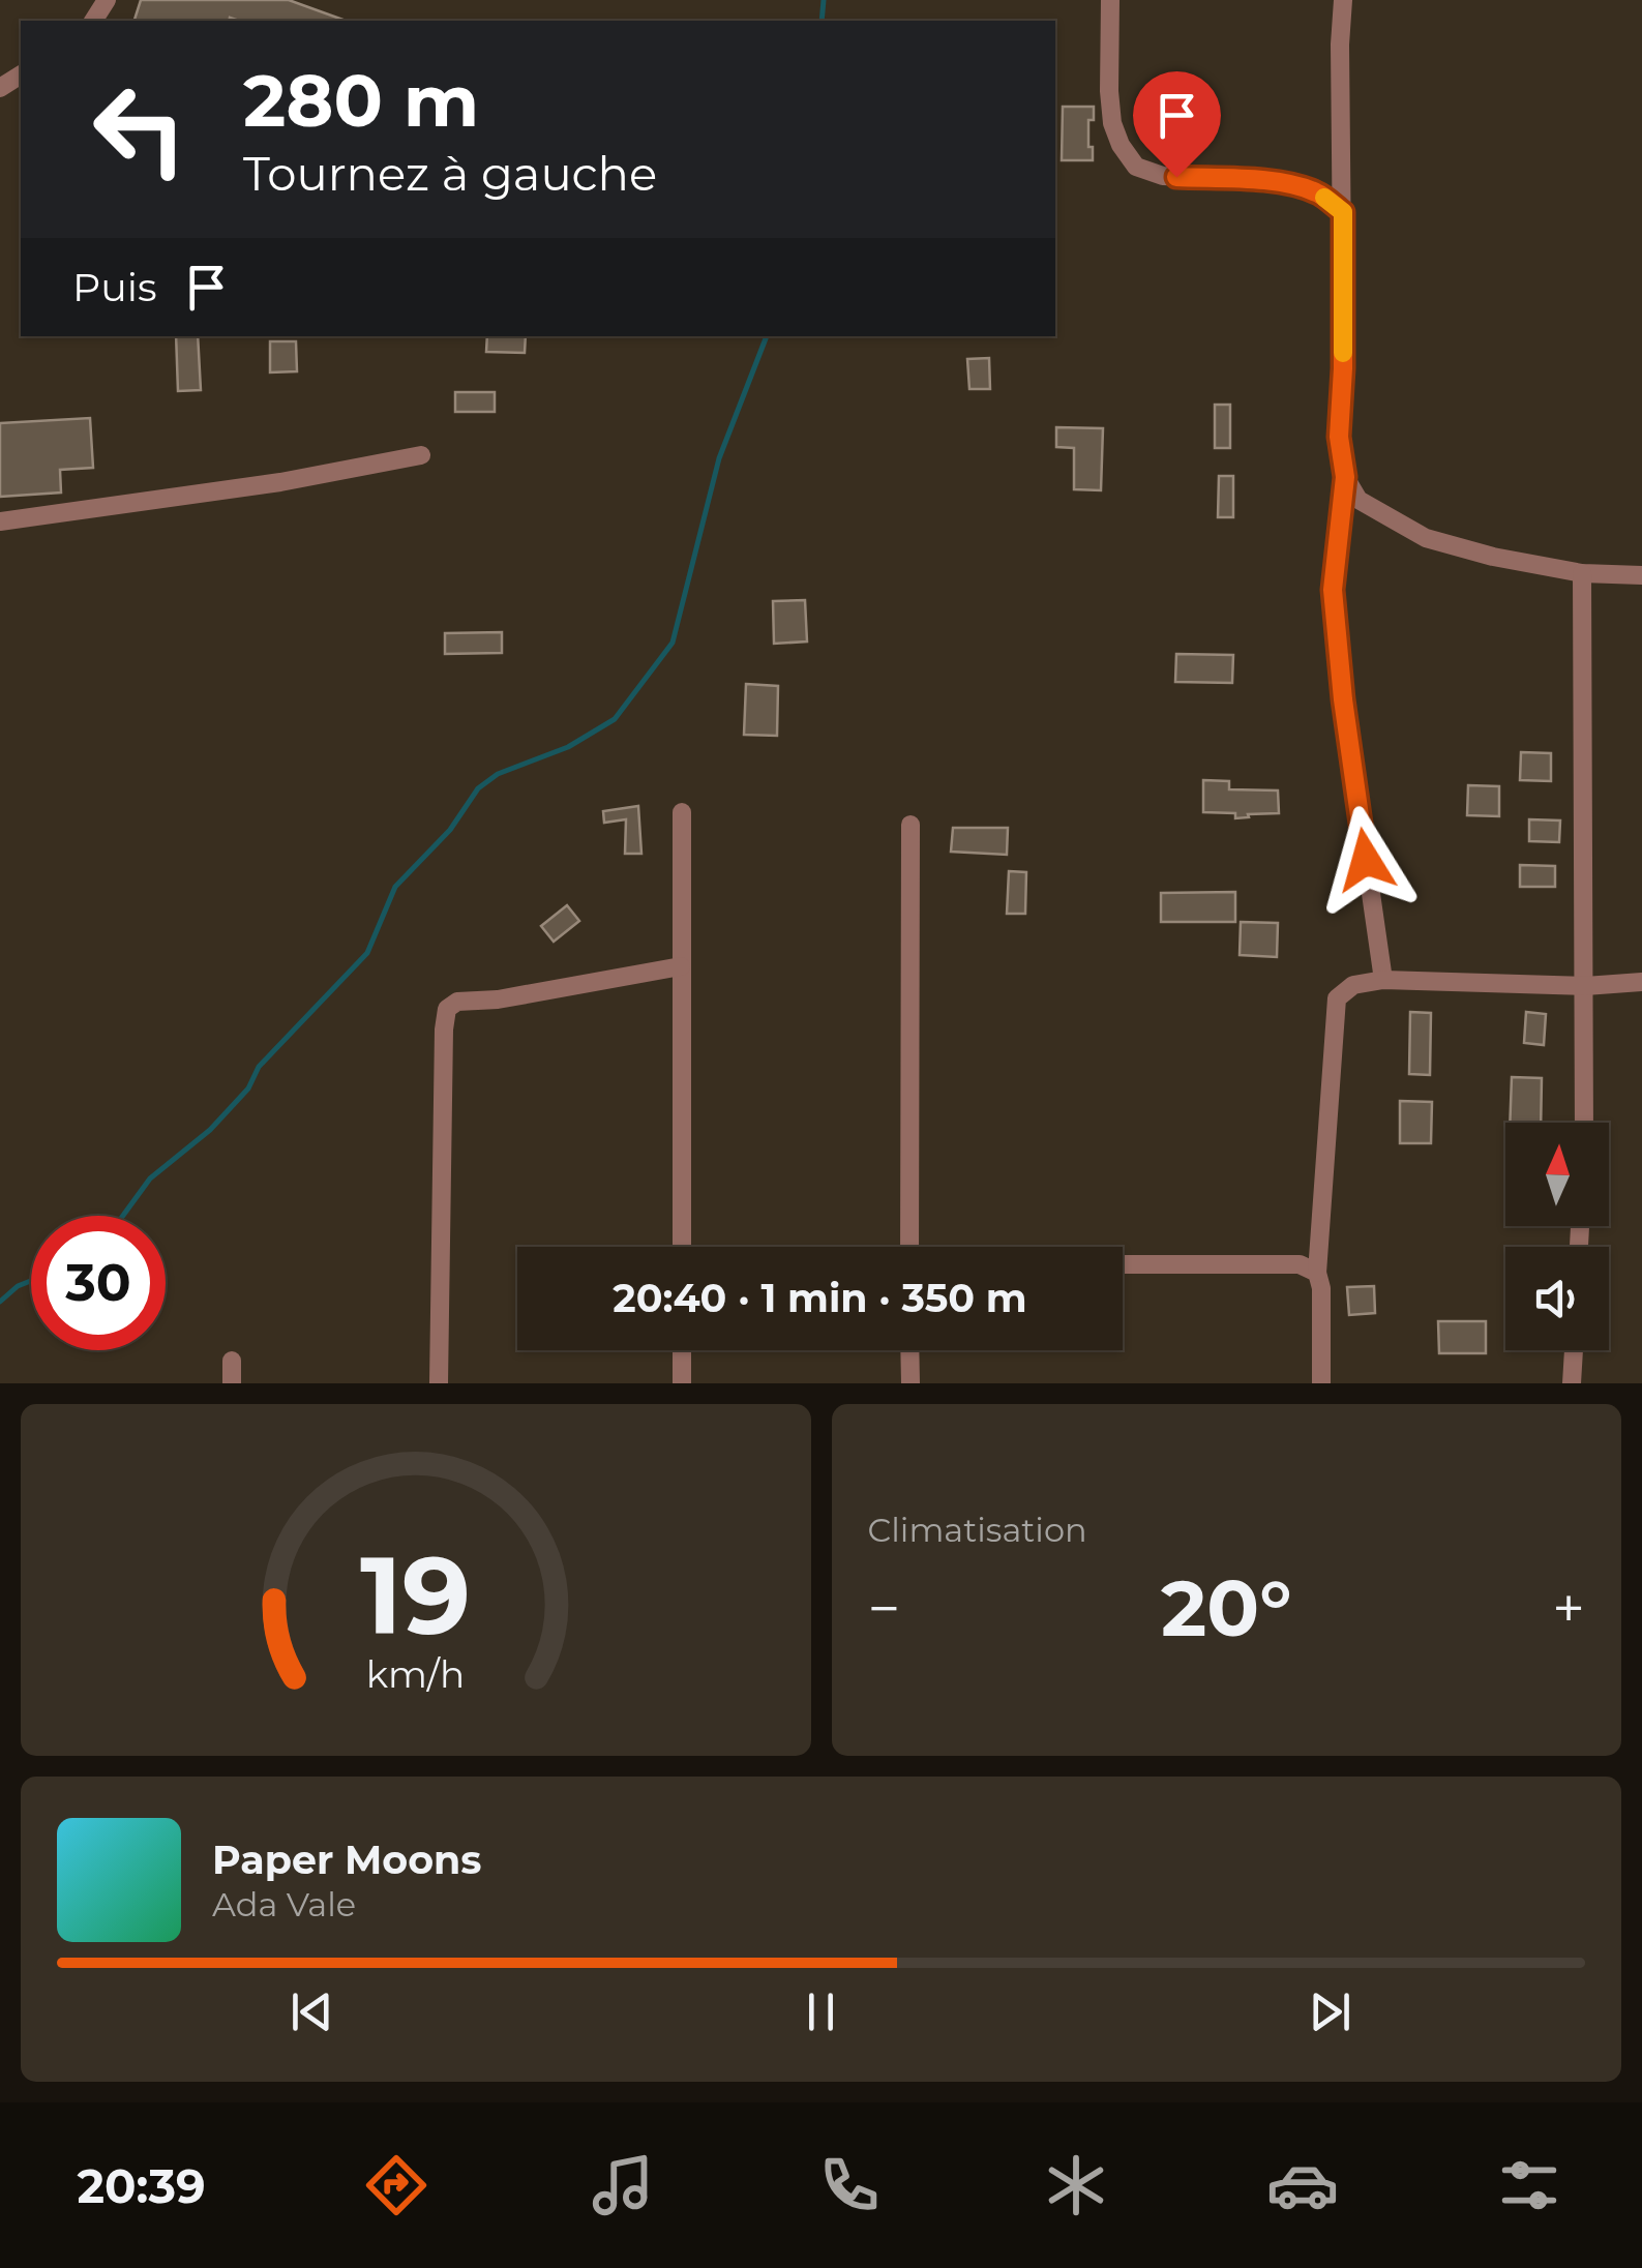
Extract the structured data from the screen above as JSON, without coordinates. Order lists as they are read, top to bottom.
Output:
{
  "north": "top",
  "page": {
    "turn": ["280 m", "Tournez à gauche"],
    "then": "Puis",
    "limit": "30",
    "trip": "20:40 · 1 min · 350 m",
    "tile": "Climatisation",
    "heat": ["−", "20°", "+"],
    "song": ["Paper Moons", "Ada Vale"],
    "tabs": "20:39",
    "gauge": ["19", "km/h"]
  }
}
